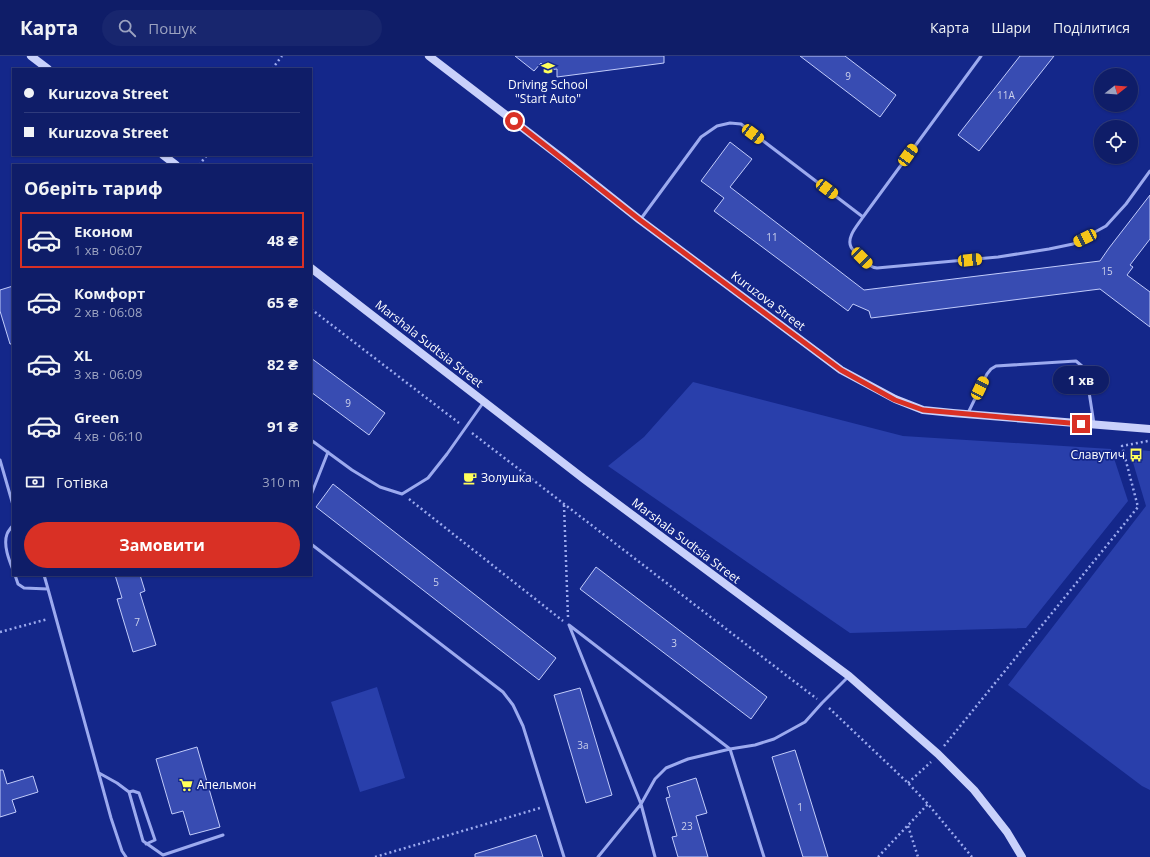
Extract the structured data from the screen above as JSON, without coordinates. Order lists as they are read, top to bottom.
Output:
{
  "streets": {
    "street": ["Kuruzova Street", "Marshala Sudtsia Street"]
  },
  "places": {
    "school or university": ["Driving School \"Start Auto\""],
    "bus stop": ["Славутич"],
    "cafe": ["Золушка"],
    "supermarket": ["Апельмон"]
  },
  "house_numbers": [
    "9",
    "11А",
    "11",
    "15",
    "9",
    "5",
    "7",
    "3",
    "3а",
    "1",
    "23"
  ],
  "north": "right",
  "page": {
    "header": "Карта",
    "search": "Пошук",
    "nav": ["Карта", "Шари", "Поділитися"],
    "banner": ["Kuruzova Street", "Kuruzova Street"],
    "heading": "Оберіть тариф",
    "list": [
      {
        "name": "Економ",
        "note": "1 хв · 06:07",
        "value": "48 ₴"
      },
      {
        "name": "Комфорт",
        "note": "2 хв · 06:08",
        "value": "65 ₴"
      },
      {
        "name": "XL",
        "note": "3 хв · 06:09",
        "value": "82 ₴"
      },
      {
        "name": "Green",
        "note": "4 хв · 06:10",
        "value": "91 ₴"
      }
    ],
    "bubble": "1 хв",
    "pay": ["Готівка", "310 m"],
    "buttons": "Замовити"
  }
}
